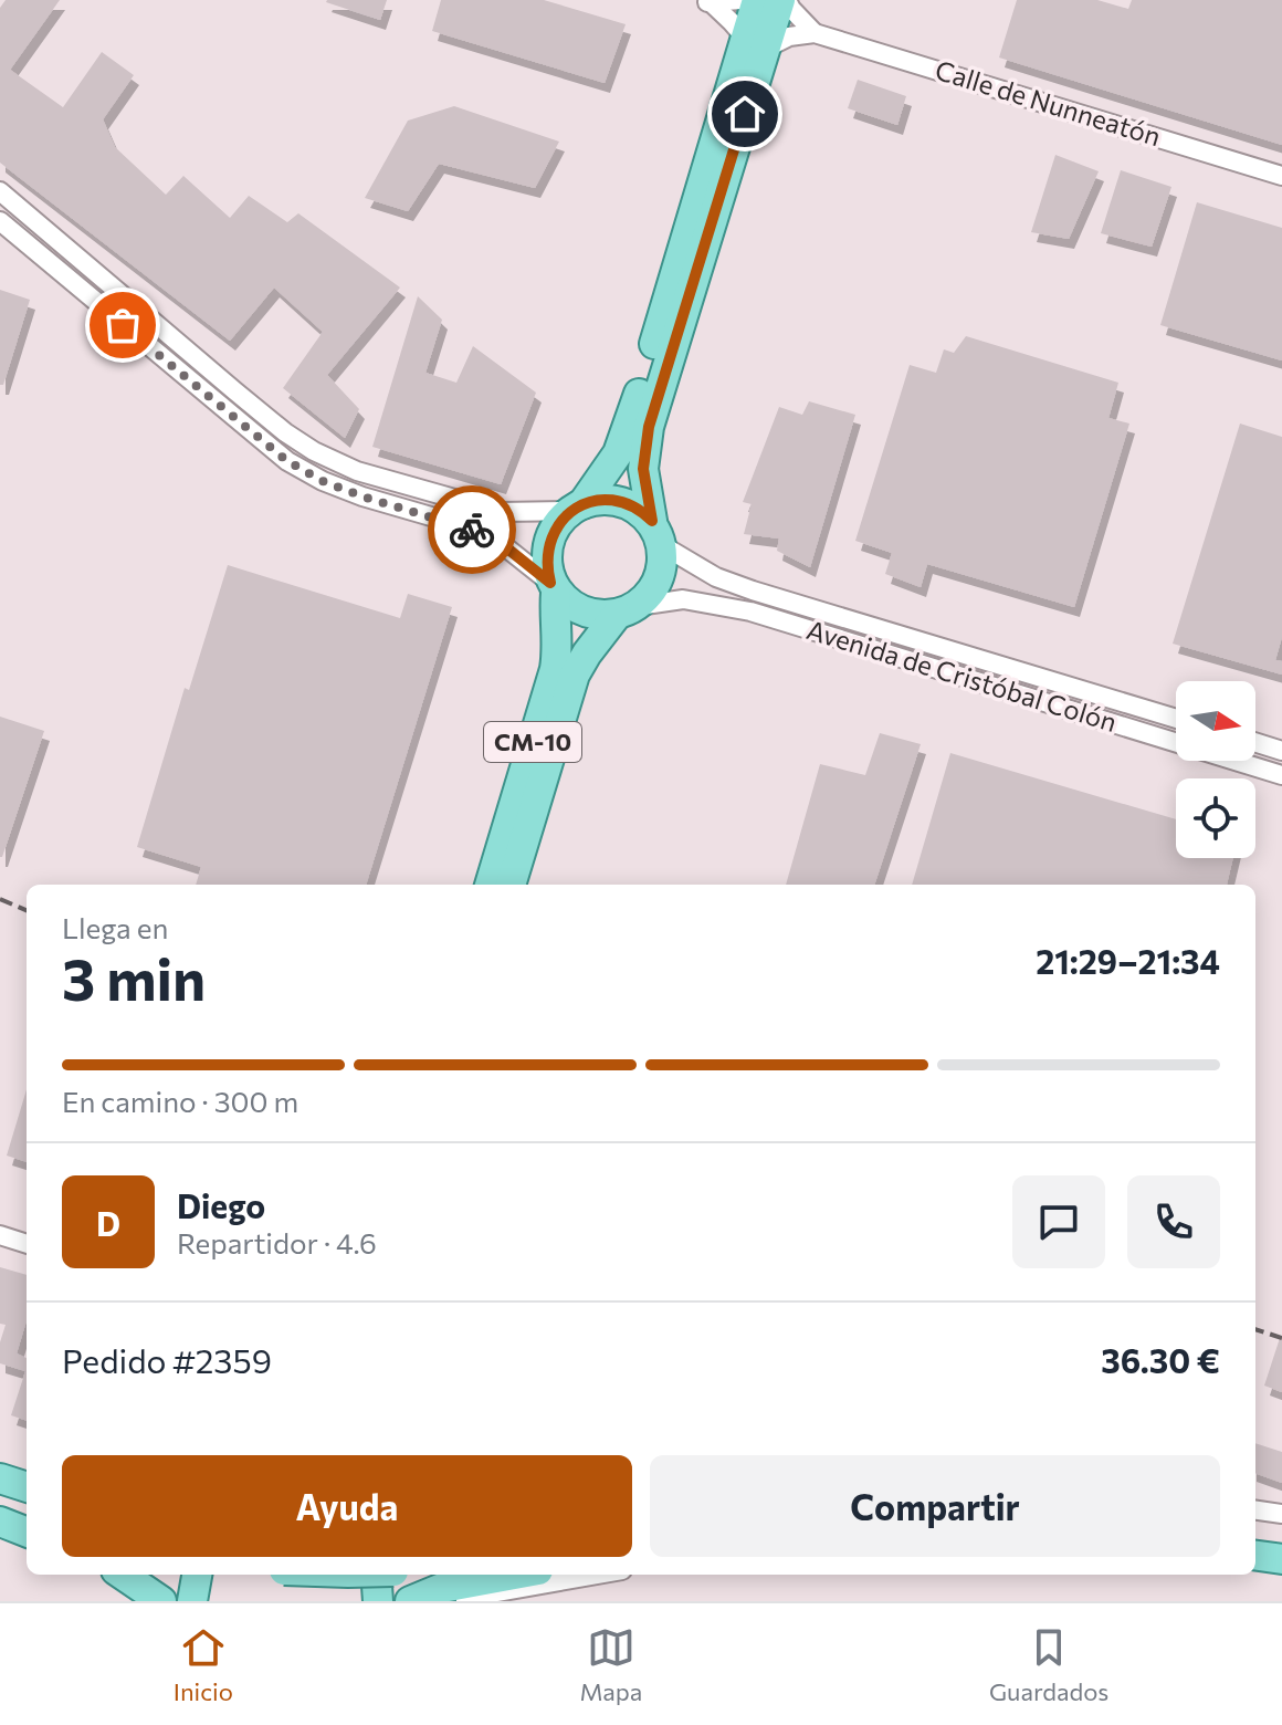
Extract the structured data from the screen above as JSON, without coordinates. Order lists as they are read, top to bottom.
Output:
{
  "streets": {
    "main road": ["CM-10"],
    "street": ["Calle de Nunneatón", "Avenida de Cristóbal Colón"]
  },
  "crossings": [
    ["Avenida de Cristóbal Colón", "CM-10"]
  ],
  "north": "right",
  "page": {
    "heading": ["3 min", "Llega en", "21:29–21:34"],
    "panel": [
      "Diego",
      "Repartidor · 4.6",
      "Pedido #2359",
      "36.30 €"
    ],
    "bar": "En camino · 300 m",
    "round": "D",
    "buttons": ["Ayuda", "Compartir"],
    "tabs": ["Inicio", "Mapa", "Guardados"]
  }
}
